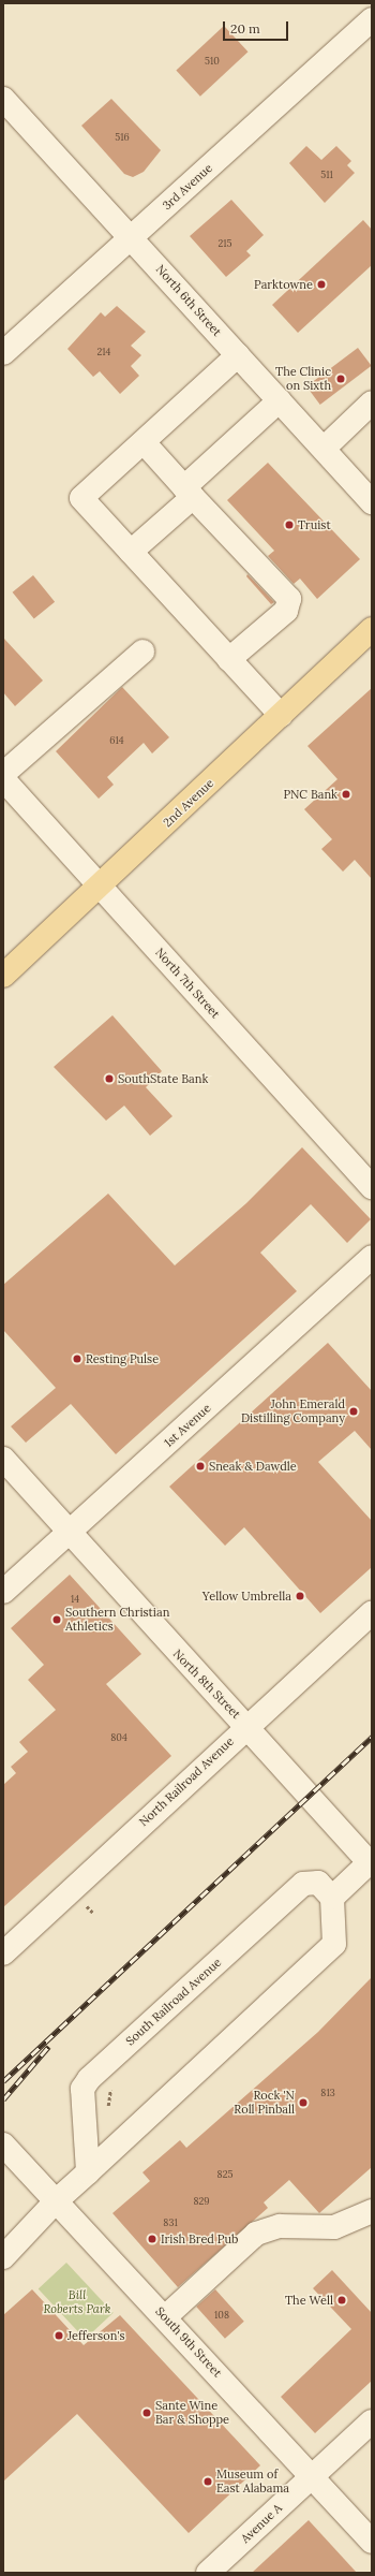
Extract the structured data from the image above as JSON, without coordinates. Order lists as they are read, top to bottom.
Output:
{
  "streets": {
    "main road": ["2nd Avenue"],
    "street": [
      "3rd Avenue",
      "North 6th Street",
      "North 7th Street",
      "1st Avenue",
      "North 8th Street",
      "North Railroad Avenue",
      "South Railroad Avenue",
      "South 9th Street",
      "Avenue A"
    ]
  },
  "crossings": [
    ["3rd Avenue", "North 6th Street"],
    ["2nd Avenue", "North 7th Street"],
    ["1st Avenue", "North 8th Street"],
    ["North 8th Street", "North Railroad Avenue"],
    ["South 9th Street", "Avenue A"]
  ],
  "parks": ["Bill Roberts Park"],
  "places": [
    "Parktowne",
    "The Clinic on Sixth",
    "Truist",
    "PNC Bank",
    "SouthState Bank",
    "Resting Pulse",
    "John Emerald Distilling Company",
    "Sneak & Dawdle",
    "Yellow Umbrella",
    "Southern Christian Athletics",
    "Rock 'N Roll Pinball",
    "Irish Bred Pub",
    "The Well",
    "Jefferson's",
    "Sante Wine Bar & Shoppe",
    "Museum of East Alabama"
  ],
  "house_numbers": [
    "510",
    "516",
    "511",
    "215",
    "214",
    "614",
    "14",
    "804",
    "813",
    "825",
    "829",
    "831",
    "108"
  ],
  "scale_bar": "20 m"
}
